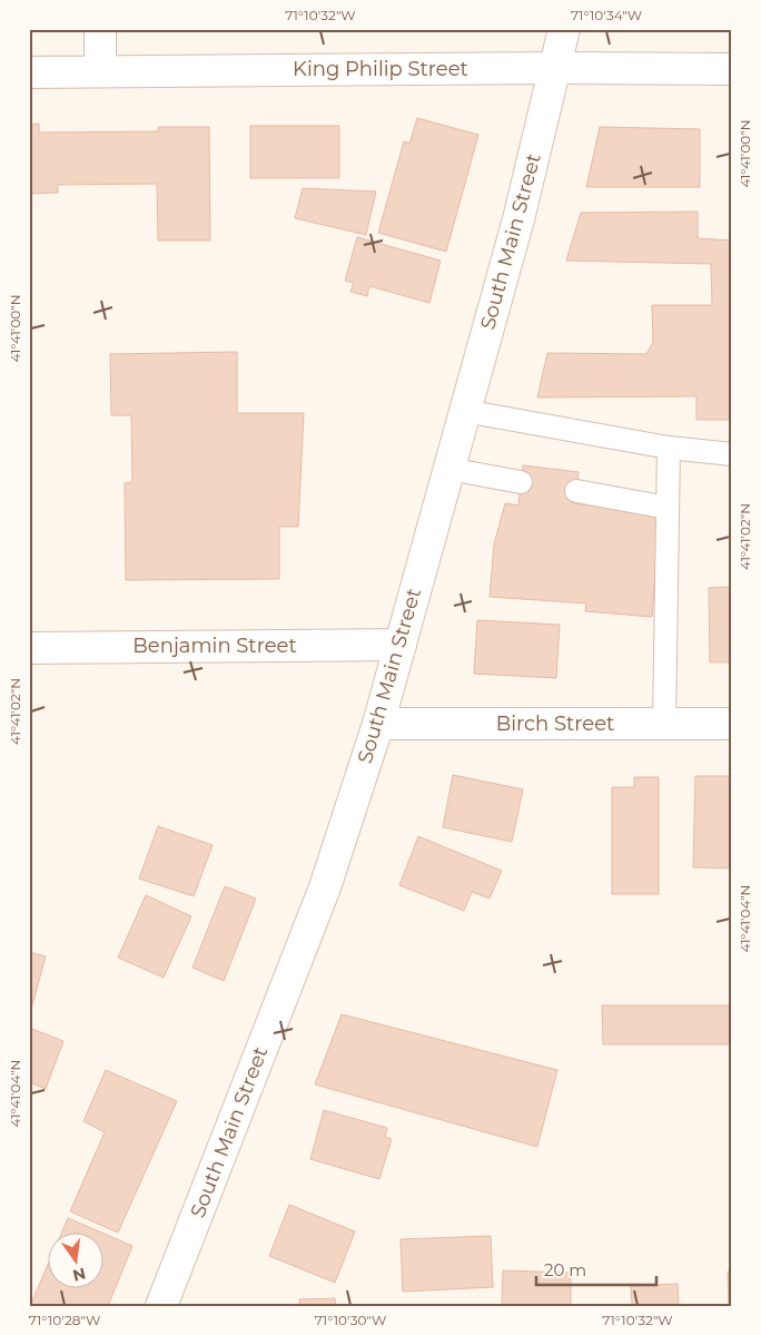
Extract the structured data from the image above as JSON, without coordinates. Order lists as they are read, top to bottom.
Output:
{
  "streets": {
    "street": [
      "King Philip Street",
      "South Main Street",
      "Benjamin Street",
      "Birch Street"
    ]
  },
  "crossings": [
    ["King Philip Street", "South Main Street"],
    ["South Main Street", "Benjamin Street"],
    ["South Main Street", "Birch Street"]
  ],
  "scale_bar": "20 m",
  "north": "bottom",
  "coordinates": [
    "71°10'32\"W",
    "71°10'34\"W",
    "41°41'00\"N",
    "41°41'02\"N",
    "41°41'04\"N",
    "71°10'28\"W",
    "71°10'30\"W"
  ]
}
